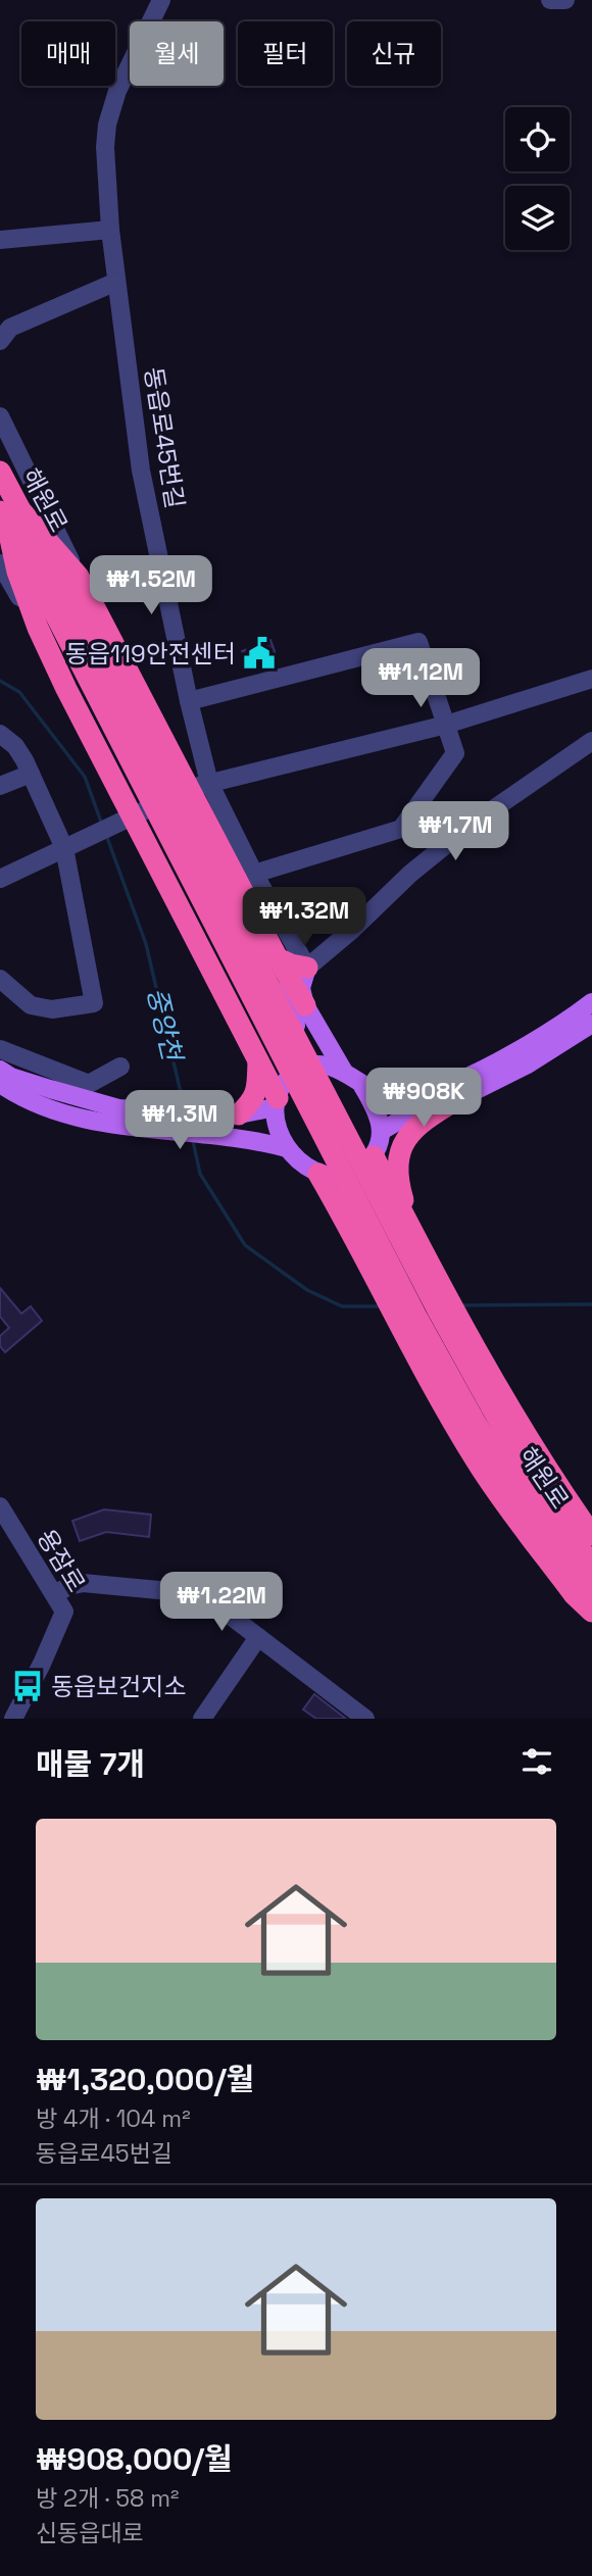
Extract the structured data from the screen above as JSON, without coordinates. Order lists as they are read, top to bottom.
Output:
{
  "streets": {
    "highway": ["해원로"],
    "street": ["동읍로45번길", "용잠로"]
  },
  "water": ["중앙천"],
  "places": {
    "public building": ["동읍119안전센터"],
    "bus stop": ["동읍보건지소"]
  },
  "page": {
    "chip": [
      "매매",
      "월세",
      "필터",
      "신규"
    ],
    "price": [
      "₩1.52M",
      "₩1.12M",
      "₩1.7M",
      "₩1.32M",
      "₩908K",
      "₩1.3M",
      "₩1.22M"
    ],
    "heading": "매물 7개",
    "list": [
      {
        "name": "₩1,320,000/월",
        "note": "방 4개 · 104 m² · 동읍로45번길"
      },
      {
        "name": "₩908,000/월",
        "note": "방 2개 · 58 m² · 신동읍대로"
      }
    ]
  }
}
